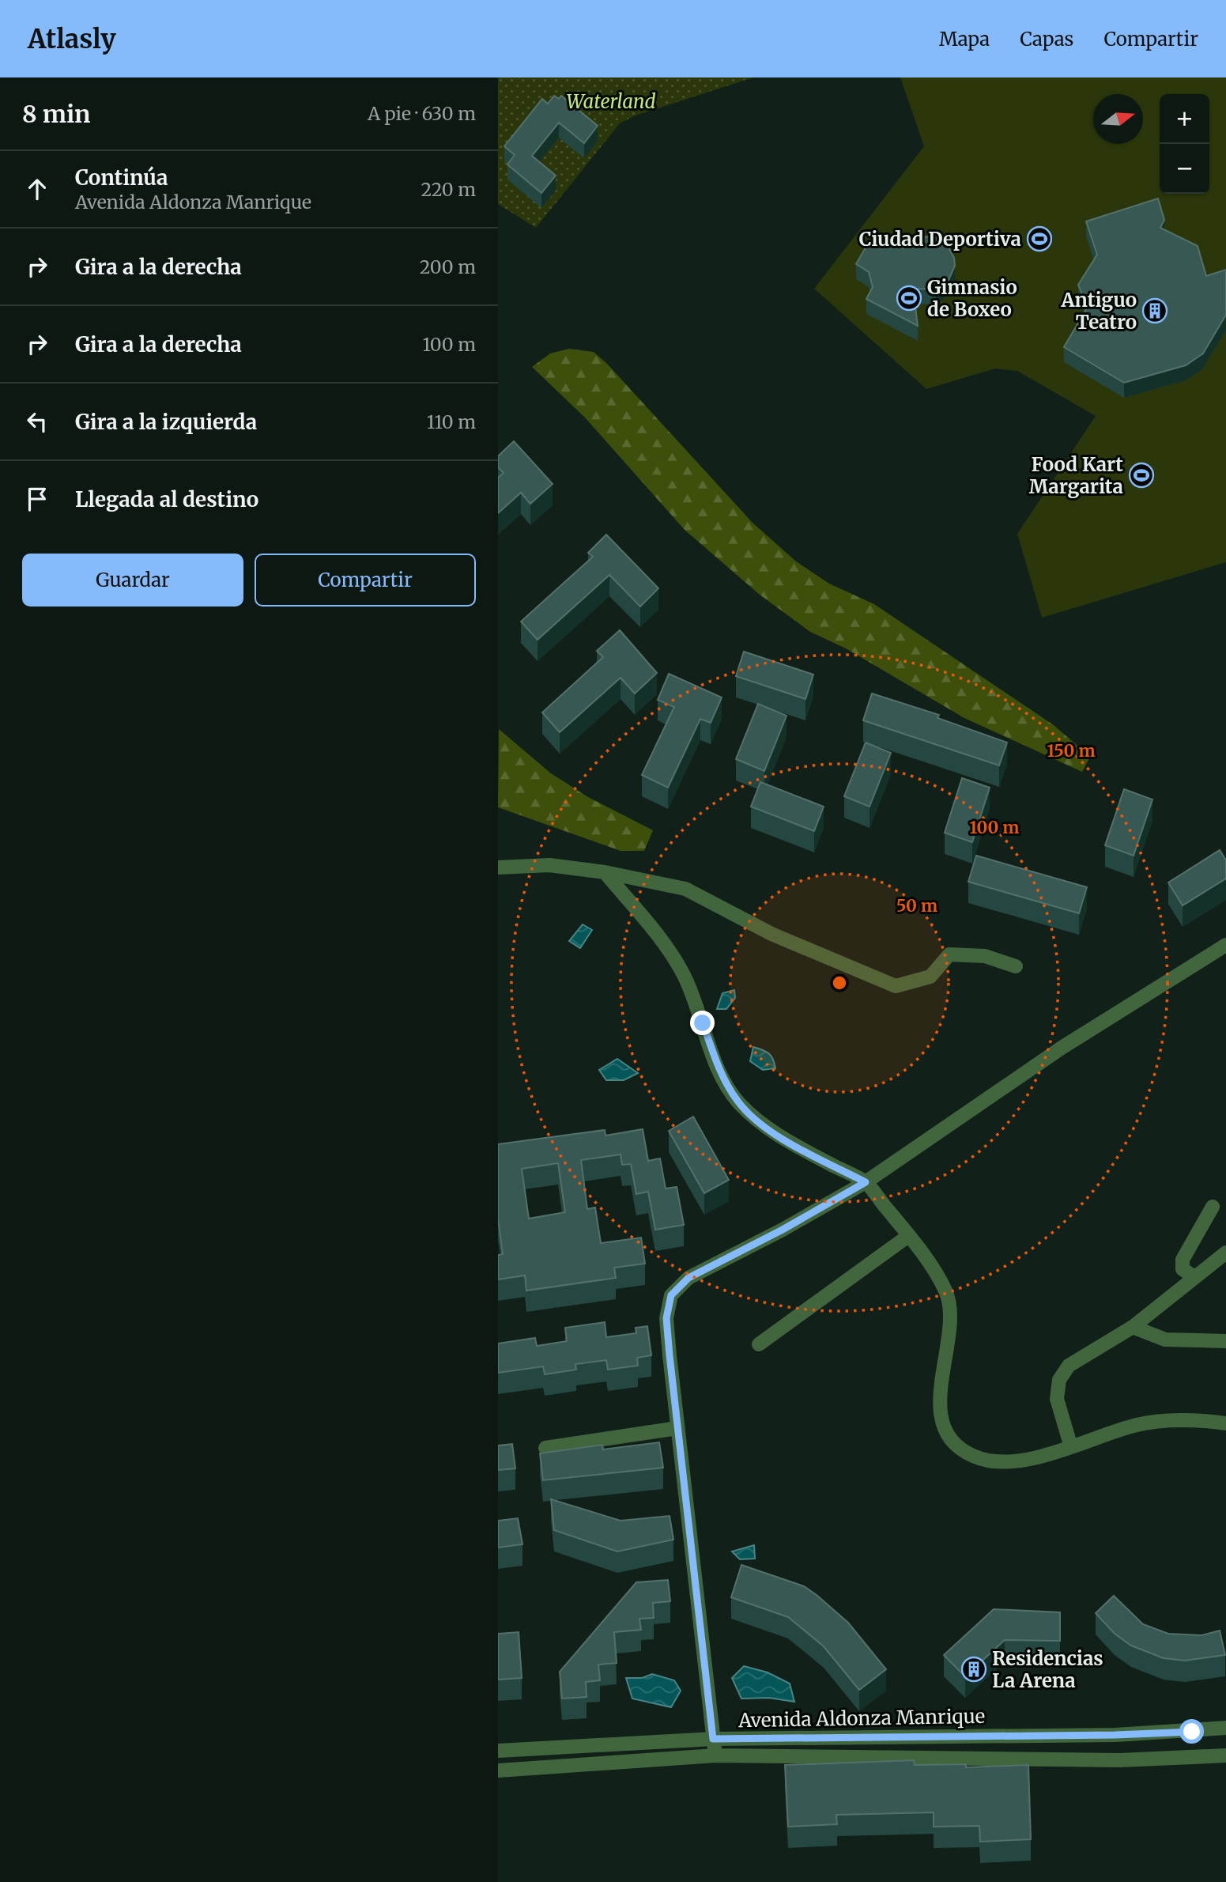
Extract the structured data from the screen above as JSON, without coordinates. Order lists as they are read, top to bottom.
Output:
{
  "streets": {
    "street": ["Avenida Aldonza Manrique"]
  },
  "parks": ["Waterland"],
  "places": {
    "sports": ["Ciudad Deportiva", "Gimnasio de Boxeo", "Food Kart Margarita"],
    "building": ["Antiguo Teatro", "Residencias La Arena"]
  },
  "north": "right",
  "page": {
    "header": "Atlasly",
    "nav": ["Mapa", "Capas", "Compartir"],
    "heading": ["8 min", "A pie · 630 m"],
    "map_buttons": ["+", "−"],
    "list": [
      ["Continúa", "Avenida Aldonza Manrique", "220 m"],
      ["Gira a la derecha", "200 m"],
      ["Gira a la derecha", "100 m"],
      ["Gira a la izquierda", "110 m"],
      "Llegada al destino"
    ],
    "buttons": ["Guardar", "Compartir"]
  },
  "rings": ["150 m", "100 m", "50 m"]
}
